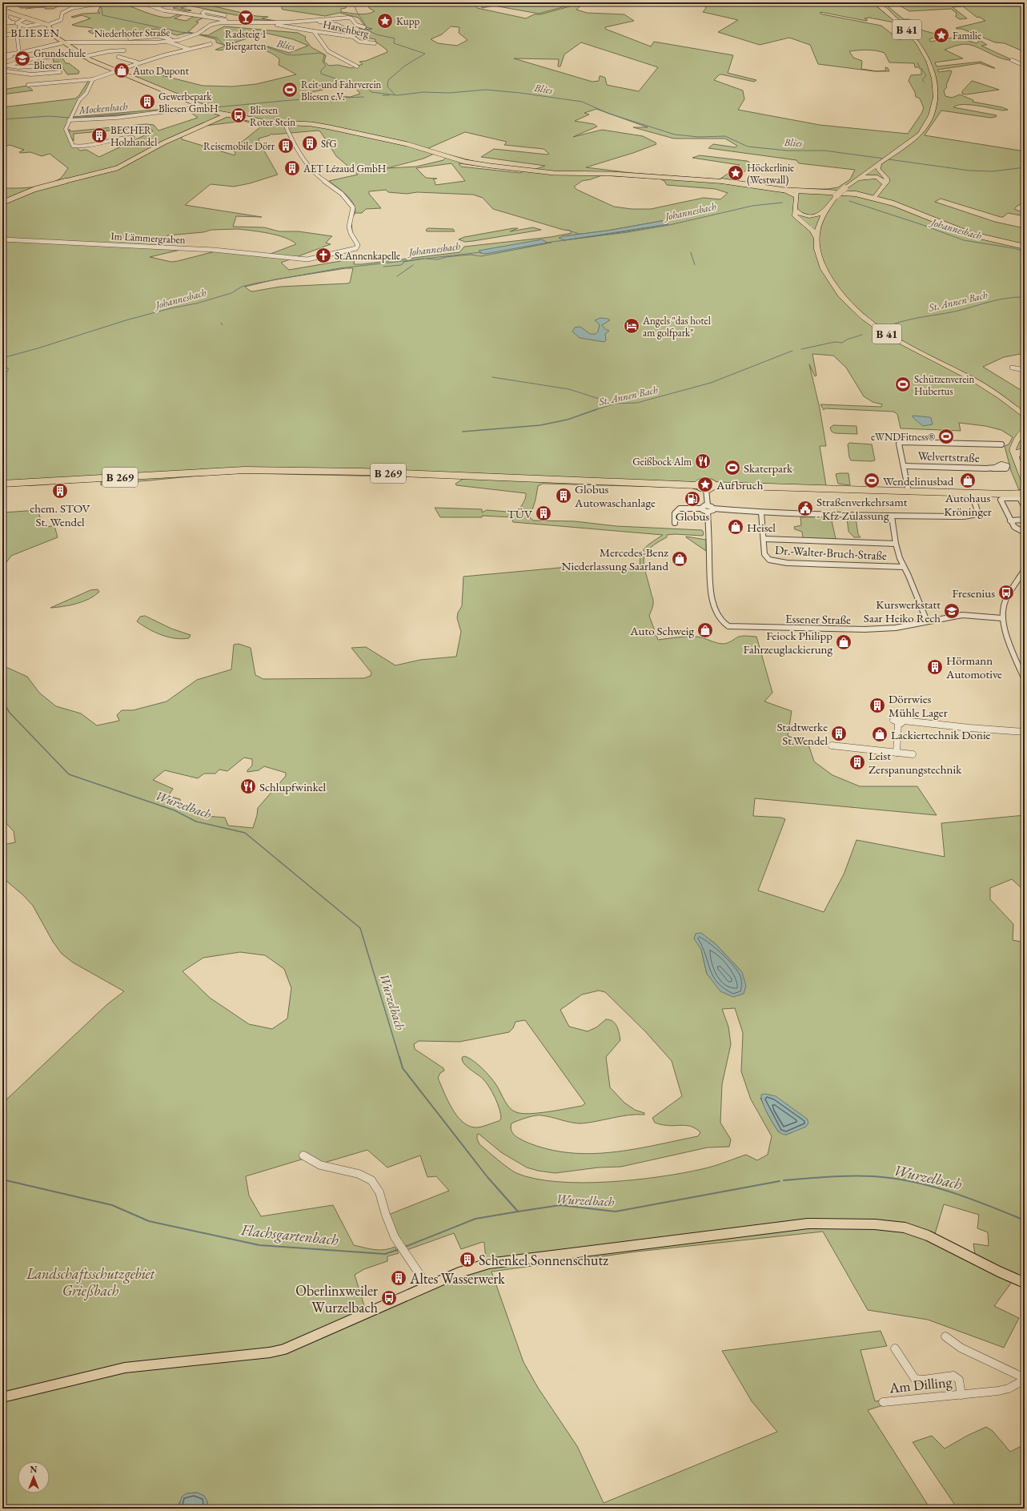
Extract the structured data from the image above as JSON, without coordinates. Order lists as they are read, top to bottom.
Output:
{
  "streets": {
    "highway": ["B 41"],
    "main road": ["B 269"],
    "street": [
      "Harschberg",
      "Niederhofer Straße",
      "Im Lämmergraben",
      "Welvertstraße",
      "Dr.-Walter-Bruch-Straße",
      "Essener Straße",
      "Am Dilling"
    ]
  },
  "crossings": [
    ["Harschberg", "Niederhofer Straße"],
    ["Welvertstraße", "B 269"]
  ],
  "districts": ["BLIESEN"],
  "water": [
    "Blies",
    "Mockenbach",
    "Johannesbach",
    "St. Annen Bach",
    "Wurzelbach",
    "Flachsgartenbach"
  ],
  "parks": ["Landschaftsschutzgebiet Grießbach"],
  "places": {
    "bar": ["Radsteig 1 Biergarten"],
    "place": [
      "Kupp",
      "Familie",
      "Höckerlinie (Westwall)",
      "Aufbruch"
    ],
    "school or university": ["Grundschule Bliesen", "Kurswerkstatt Saar Heiko Rech"],
    "shop": [
      "Auto Dupont",
      "Autohaus Kröninger",
      "Heisel",
      "Mercedes-Benz Niederlassung Saarland",
      "Auto Schweig",
      "Feiock Philipp Fahrzeuglackierung",
      "Lackiertechnik Donie"
    ],
    "sports": [
      "Reit-und Fahrverein Bliesen e.V.",
      "Schützenverein Hubertus",
      "eWNDFitness®",
      "Skaterpark",
      "Wendelinusbad"
    ],
    "building": [
      "Gewerbepark Bliesen GmbH",
      "BECHER Holzhandel",
      "SfG",
      "Reisemobile Dörr",
      "AET Lézaud GmbH",
      "ehem. STOV St. Wendel",
      "Globus Autowaschanlage",
      "TÜV",
      "Hörmann Automotive",
      "Dörrwies Mühle Lager",
      "Stadtwerke St.Wendel",
      "Leist Zerspanungstechnik",
      "Schenkel Sonnenschutz",
      "Altes Wasserwerk"
    ],
    "bus stop": ["Bliesen Roter Stein", "Fresenius", "Oberlinxweiler Wurzelbach"],
    "church": ["St.Annenkapelle"],
    "hotel": ["Angels \"das hotel am golfpark\""],
    "restaurant": ["Geißbock Alm", "Schlupfwinkel"],
    "fuel station": ["Globus"],
    "public building": ["Straßenverkehrsamt - Kfz-Zulassung"]
  },
  "north": "top"
}
